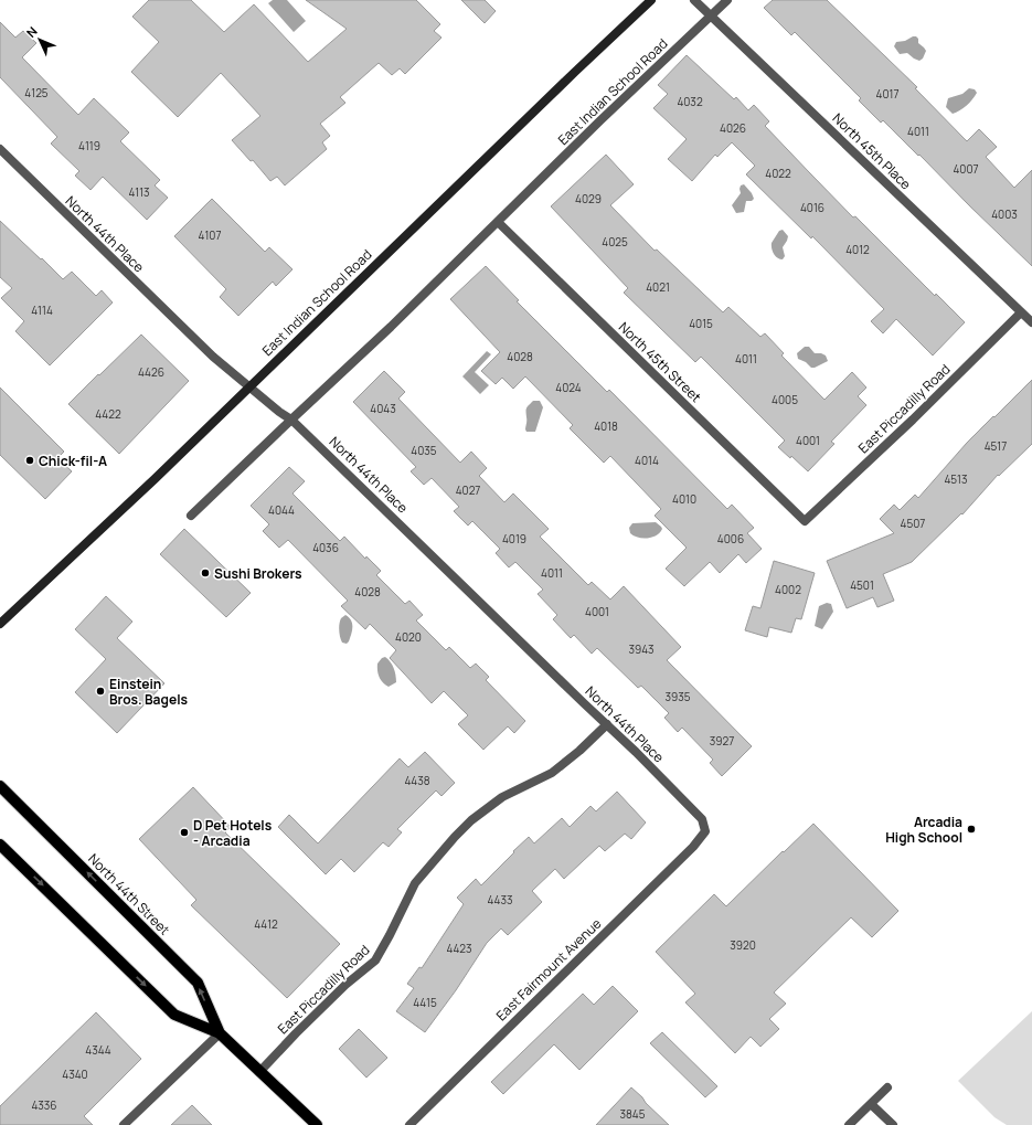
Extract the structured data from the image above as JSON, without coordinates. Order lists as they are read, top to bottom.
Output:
{
  "streets": {
    "main road": ["East Indian School Road", "North 44th Street"],
    "street": [
      "North 45th Place",
      "North 44th Place",
      "North 45th Street",
      "East Piccadilly Road",
      "East Fairmount Avenue"
    ]
  },
  "crossings": [
    ["East Indian School Road", "North 45th Place"],
    ["East Indian School Road", "North 44th Place"],
    ["East Indian School Road", "North 45th Street"],
    ["North 45th Place", "East Piccadilly Road"],
    ["North 44th Place", "East Piccadilly Road"],
    ["North 44th Place", "East Fairmount Avenue"],
    ["North 45th Street", "East Piccadilly Road"],
    ["East Piccadilly Road", "North 44th Street"]
  ],
  "places": [
    "Chick-fil-A",
    "Sushi Brokers",
    "Einstein Bros. Bagels",
    "Arcadia High School",
    "D Pet Hotels - Arcadia"
  ],
  "house_numbers": [
    "4125",
    "4017",
    "4032",
    "4026",
    "4011",
    "4119",
    "4007",
    "4022",
    "4113",
    "4029",
    "4016",
    "4003",
    "4107",
    "4025",
    "4012",
    "4021",
    "4114",
    "4015",
    "4028",
    "4011",
    "4426",
    "4024",
    "4005",
    "4043",
    "4422",
    "4018",
    "4001",
    "4517",
    "4035",
    "4014",
    "4513",
    "4027",
    "4010",
    "4044",
    "4507",
    "4019",
    "4006",
    "4036",
    "4011",
    "4501",
    "4002",
    "4028",
    "4001",
    "4020",
    "3943",
    "3935",
    "3927",
    "4438",
    "4433",
    "4412",
    "3920",
    "4423",
    "4415",
    "4344",
    "4340",
    "4336",
    "3845"
  ],
  "north": "top left"
}
